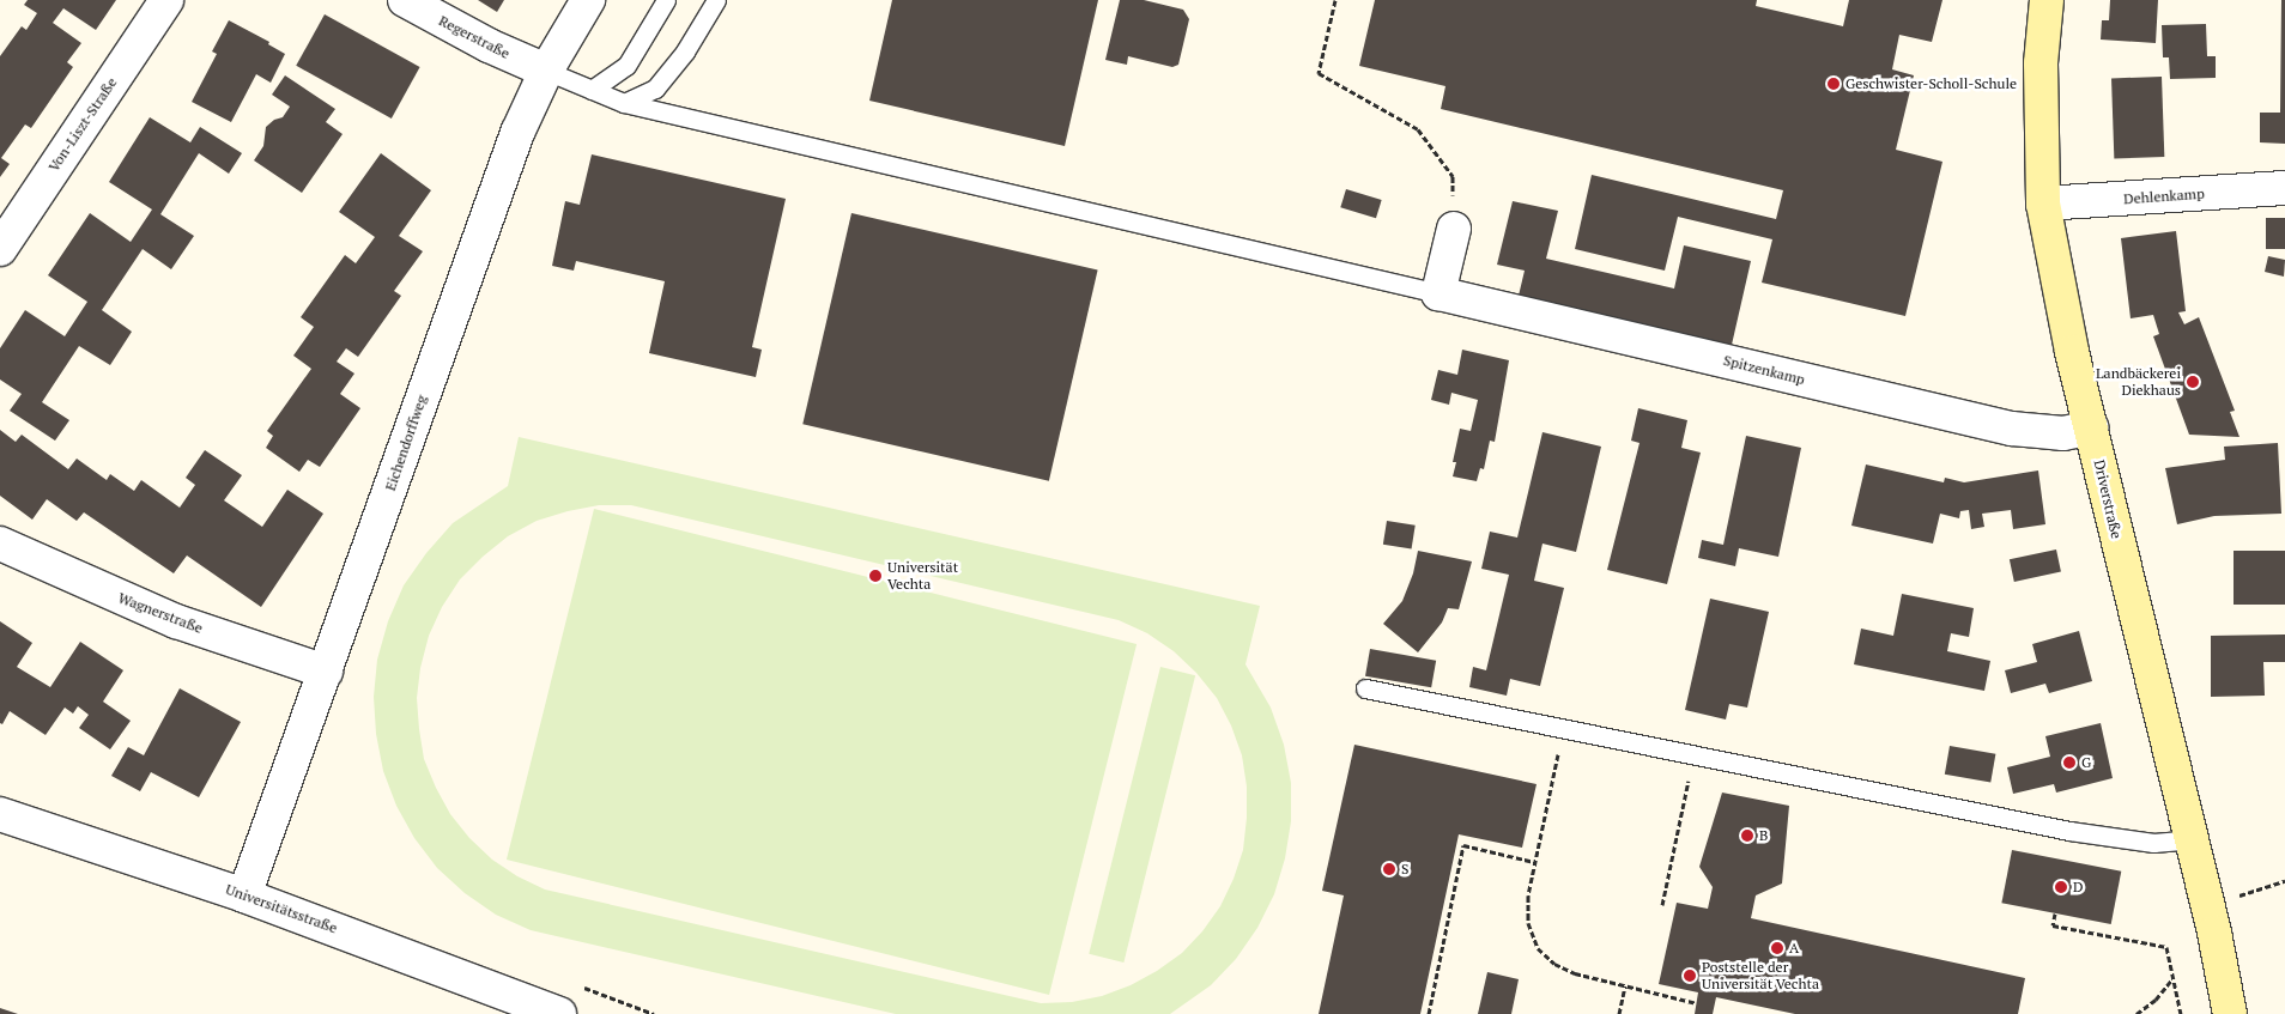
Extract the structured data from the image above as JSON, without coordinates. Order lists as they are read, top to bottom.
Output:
{
  "streets": {
    "main road": ["Driverstraße"],
    "street": [
      "Regerstraße",
      "Von-Liszt-Straße",
      "Dehlenkamp",
      "Spitzenkamp",
      "Eichendorffweg",
      "Wagnerstraße",
      "Universitätsstraße"
    ]
  },
  "crossings": [
    ["Regerstraße", "Eichendorffweg"],
    ["Dehlenkamp", "Driverstraße"],
    ["Spitzenkamp", "Driverstraße"],
    ["Eichendorffweg", "Wagnerstraße"],
    ["Eichendorffweg", "Universitätsstraße"]
  ],
  "places": [
    "Geschwister-Scholl-Schule",
    "Landbäckerei Diekhaus",
    "Universität Vechta",
    "G",
    "B",
    "S",
    "D",
    "A",
    "Poststelle der Universität Vechta"
  ]
}
